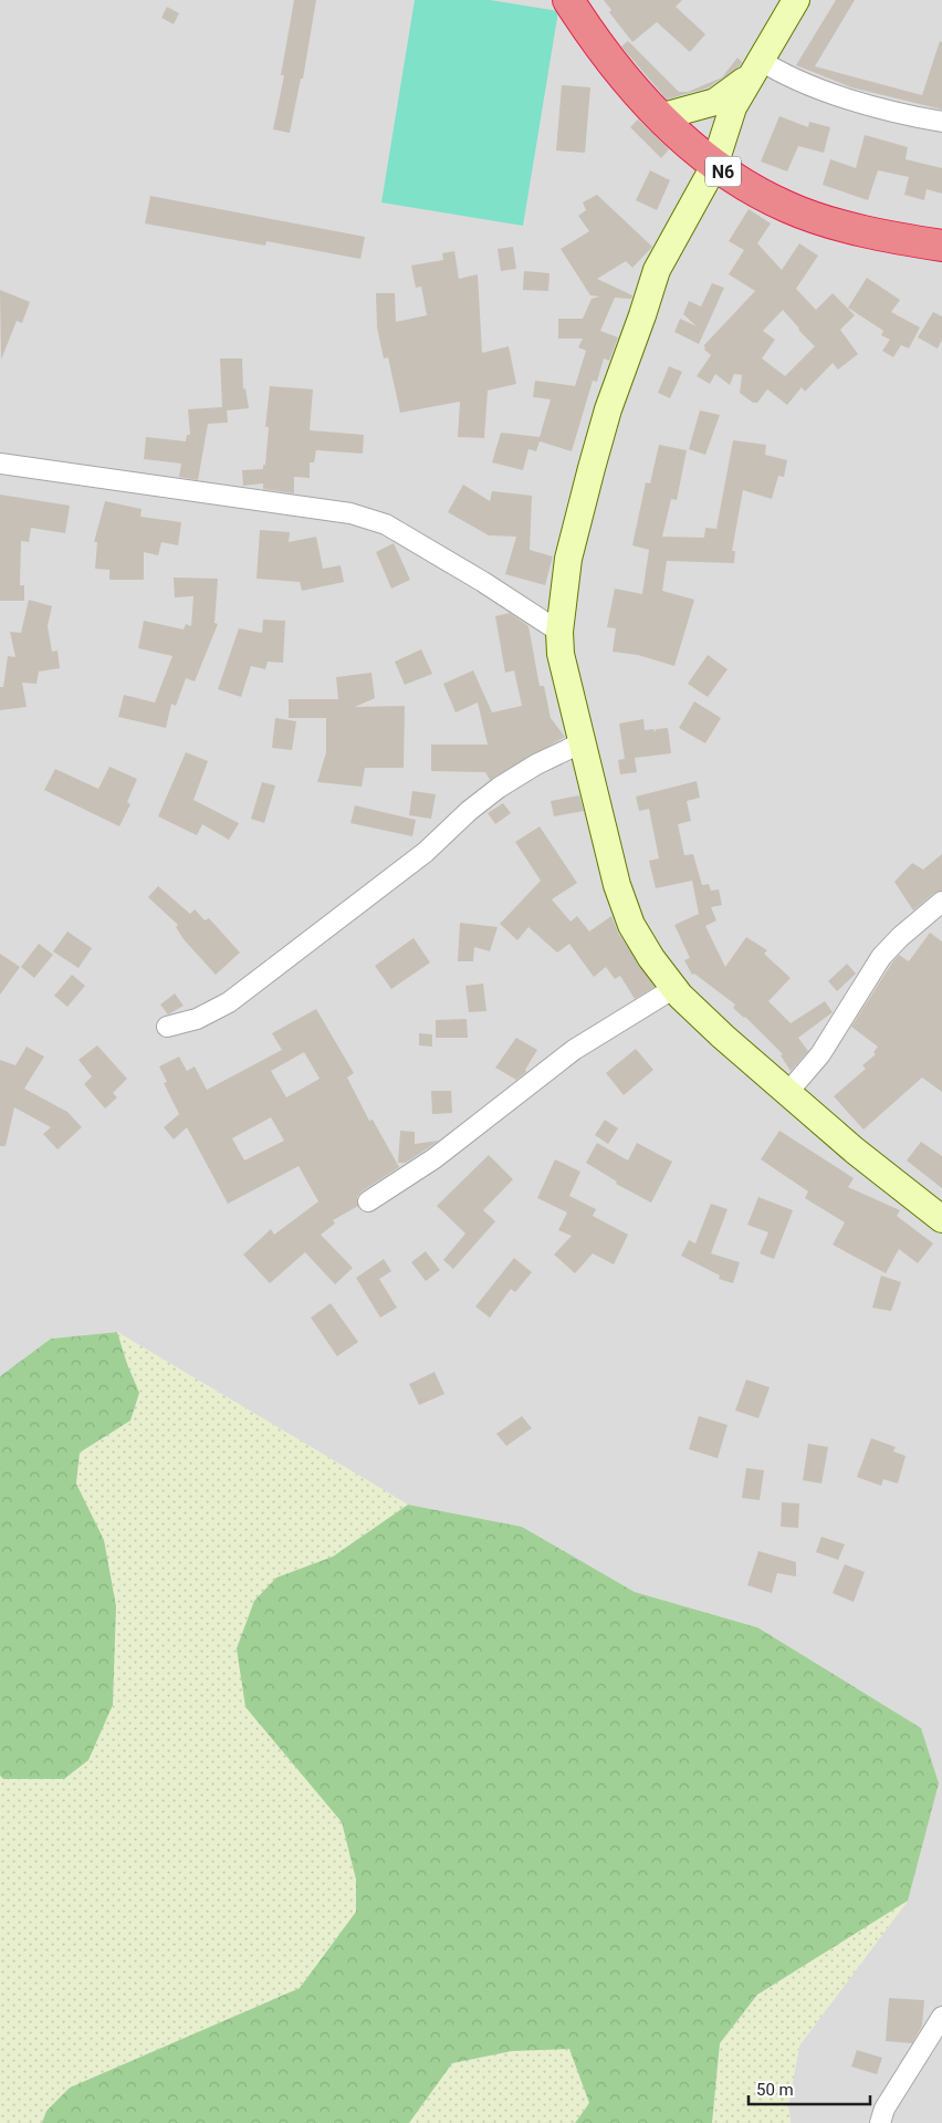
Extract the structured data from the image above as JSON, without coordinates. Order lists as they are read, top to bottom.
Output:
{
  "streets": {
    "highway": ["N6"]
  },
  "scale_bar": "50 m"
}
